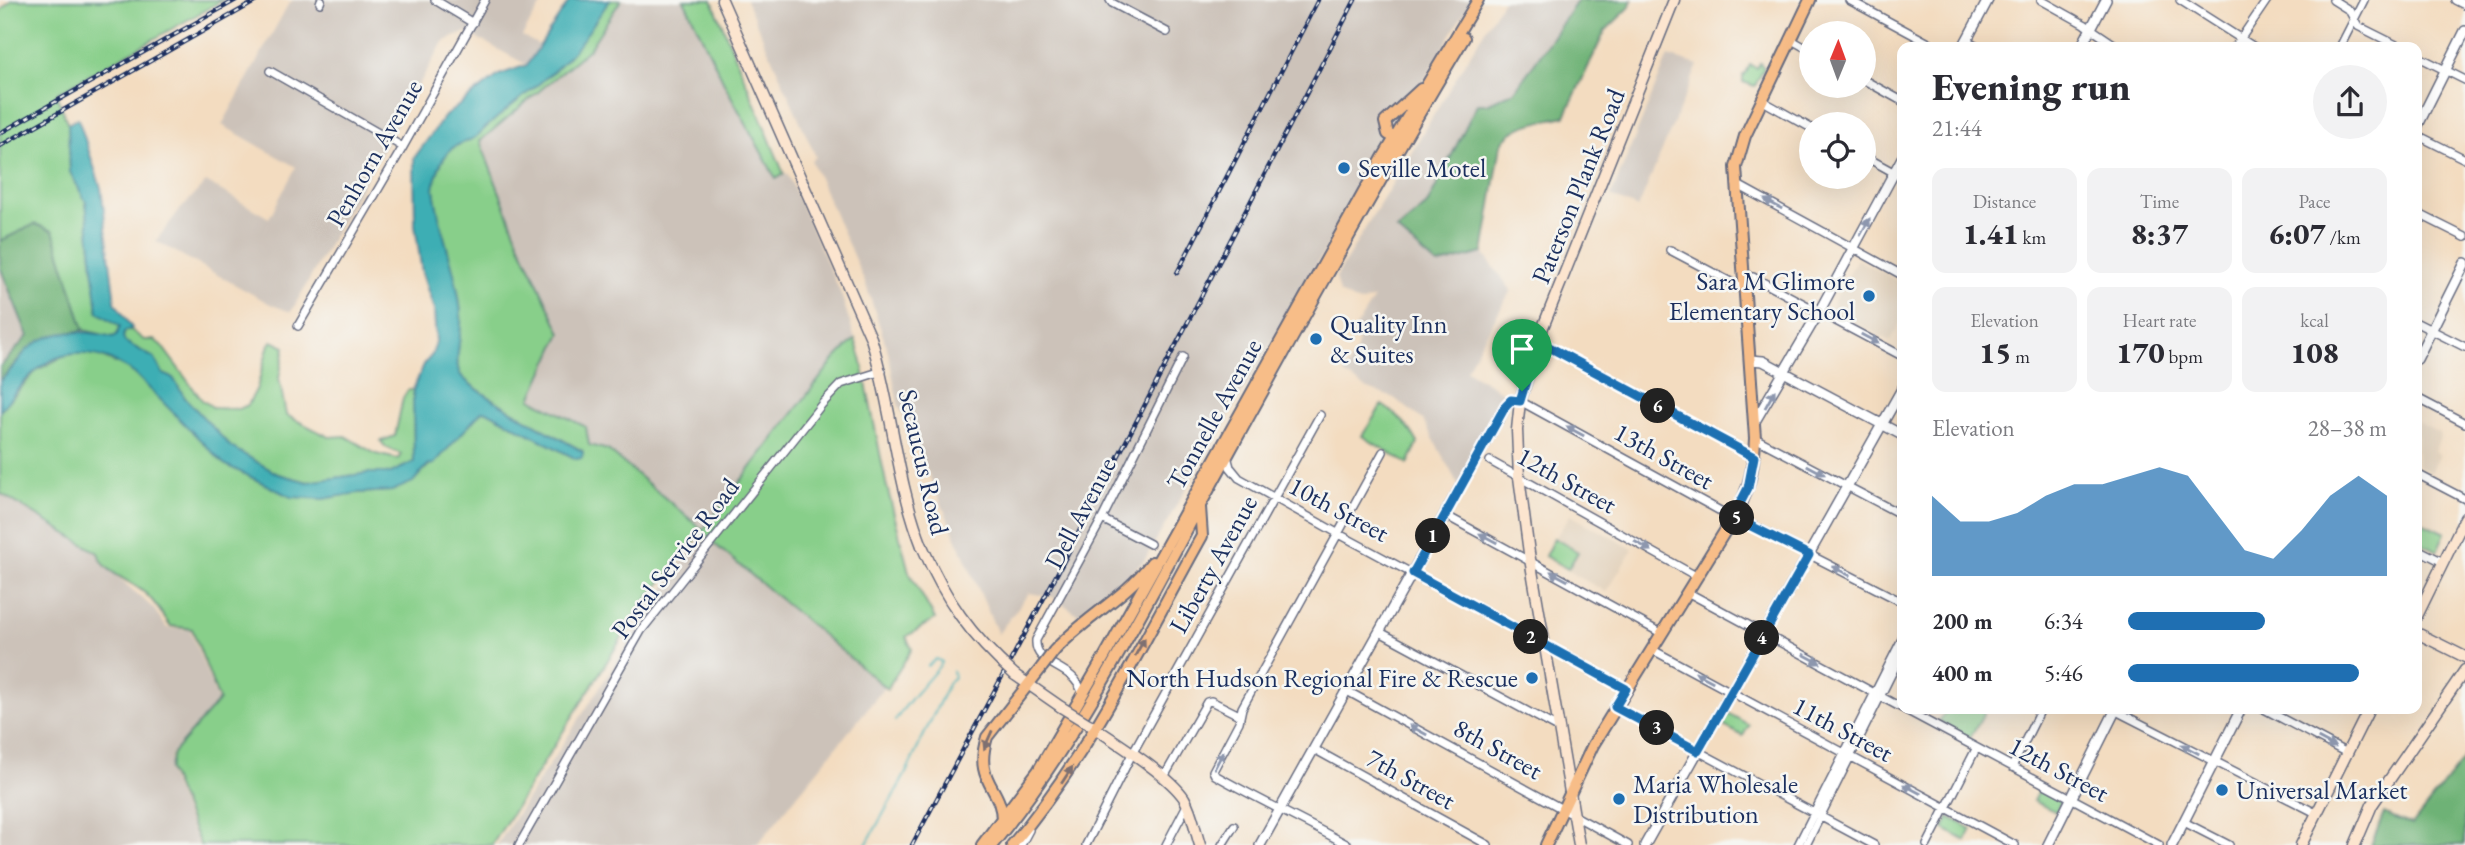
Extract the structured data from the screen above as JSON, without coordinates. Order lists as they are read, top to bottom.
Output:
{
  "streets": {
    "main road": ["Paterson Plank Road", "Tonnelle Avenue", "Secaucus Road"],
    "street": [
      "Penhorn Avenue",
      "13th Street",
      "12th Street",
      "10th Street",
      "Dell Avenue",
      "Postal Service Road",
      "Liberty Avenue",
      "11th Street",
      "8th Street",
      "7th Street"
    ]
  },
  "crossings": [
    ["Paterson Plank Road", "13th Street"],
    ["Paterson Plank Road", "12th Street"],
    ["Paterson Plank Road", "10th Street"],
    ["Tonnelle Avenue", "10th Street"],
    ["Secaucus Road", "Postal Service Road"],
    ["Secaucus Road", "Liberty Avenue"],
    ["10th Street", "Liberty Avenue"]
  ],
  "one_way": ["12th Street", "11th Street", "8th Street"],
  "places": [
    "Seville Motel",
    "Sara M Glimore Elementary School",
    "Quality Inn & Suites",
    "North Hudson Regional Fire & Rescue",
    "Universal Market",
    "Maria Wholesale Distribution"
  ],
  "north": "top",
  "page": {
    "heading": ["Evening run", "21:44"],
    "stats": [
      ["Distance", "1.41 km"],
      ["Time", "8:37"],
      ["Pace", "6:07 /km"],
      ["Elevation", "15 m"],
      ["Heart rate", "170 bpm"],
      ["kcal", "108"]
    ],
    "pins": [
      "6",
      "5",
      "1",
      "2",
      "4",
      "3"
    ],
    "chart": ["Elevation", "28–38 m"],
    "list": [
      {
        "name": "200 m",
        "note": "6:34"
      },
      {
        "name": "400 m",
        "note": "5:46"
      }
    ]
  }
}
